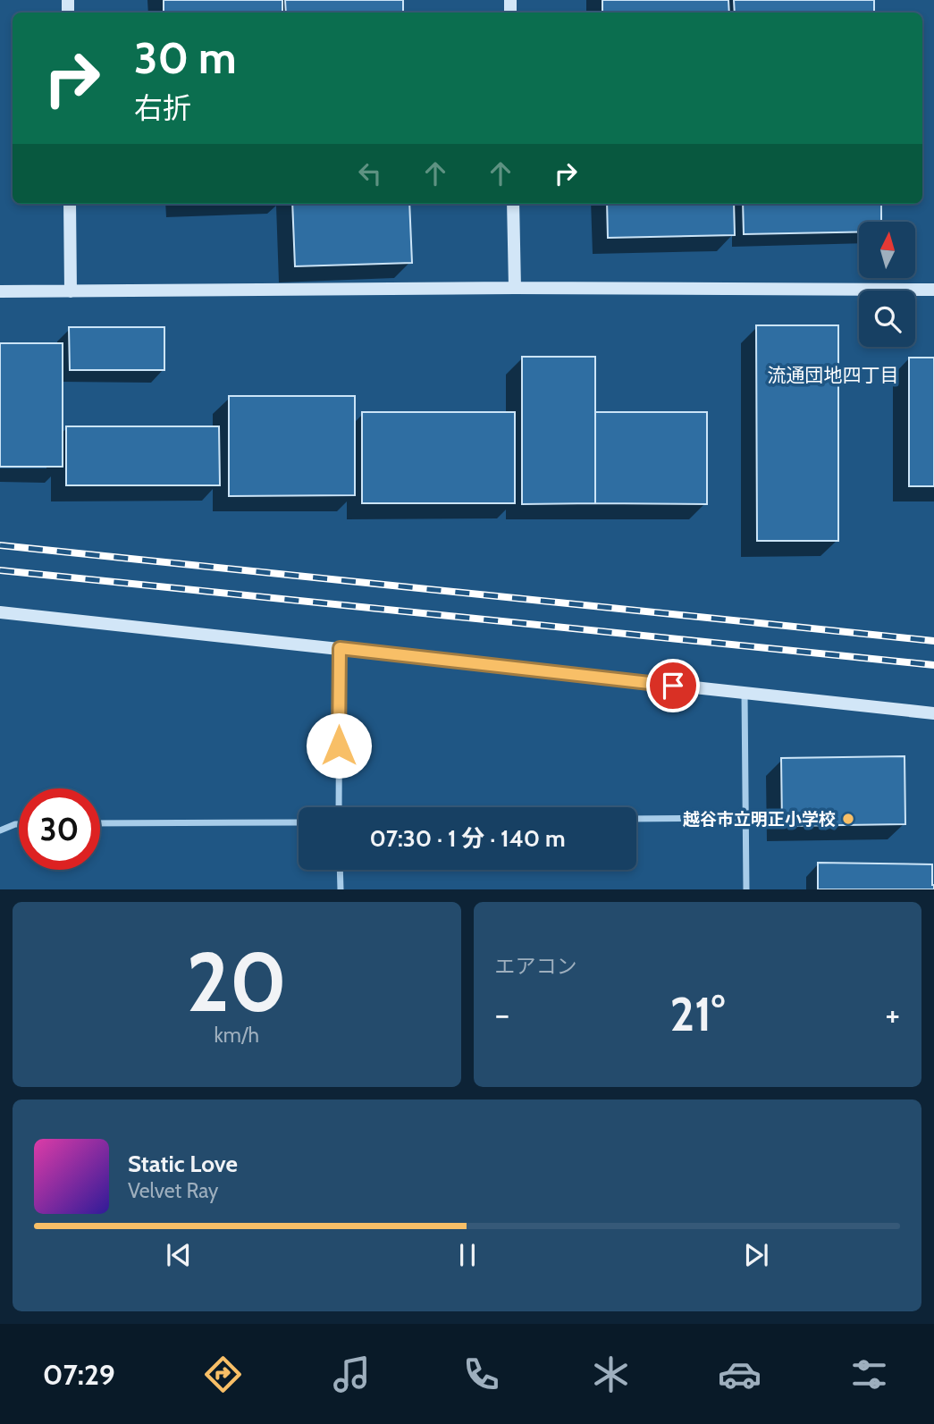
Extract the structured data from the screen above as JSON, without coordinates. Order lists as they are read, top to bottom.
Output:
{
  "districts": ["流通団地四丁目"],
  "places": ["越谷市立明正小学校"],
  "north": "top",
  "page": {
    "turn": ["30 m", "右折"],
    "limit": "30",
    "trip": "07:30 · 1 分 · 140 m",
    "tile": [
      ["20", "km/h"],
      "エアコン"
    ],
    "heat": ["−", "21°", "+"],
    "song": ["Static Love", "Velvet Ray"],
    "tabs": "07:29"
  }
}
